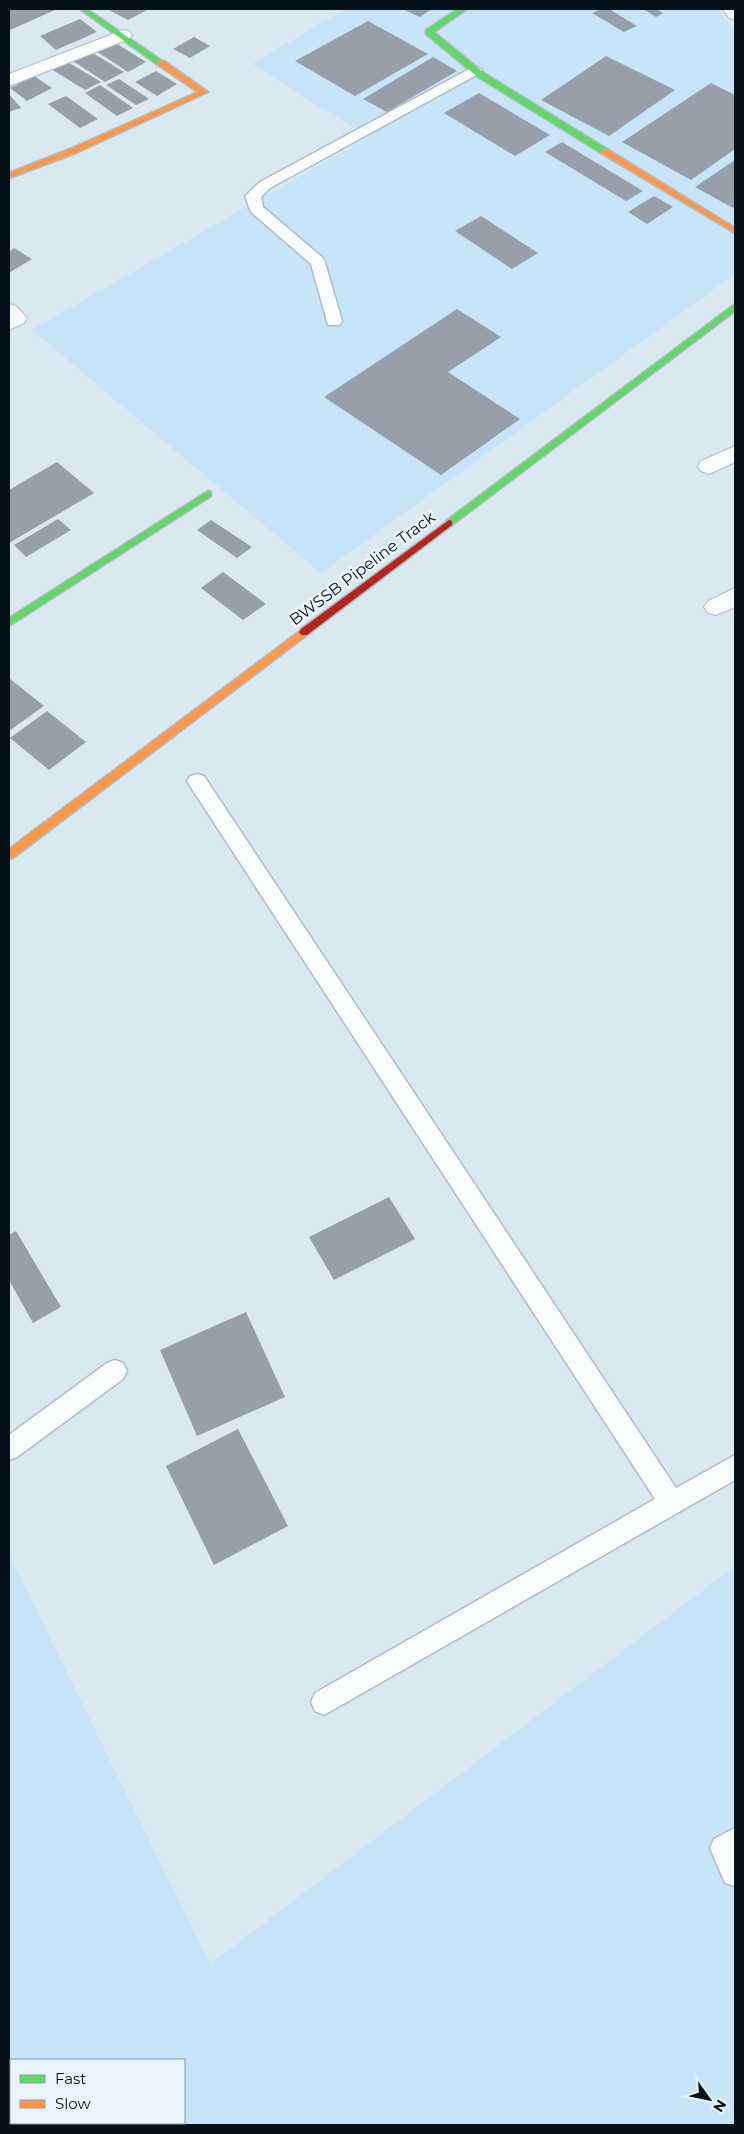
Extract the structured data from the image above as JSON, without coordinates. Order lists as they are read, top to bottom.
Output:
{
  "streets": {
    "street": ["BWSSB Pipeline Track"]
  },
  "legend": ["Fast", "Slow"],
  "north": "bottom right"
}
